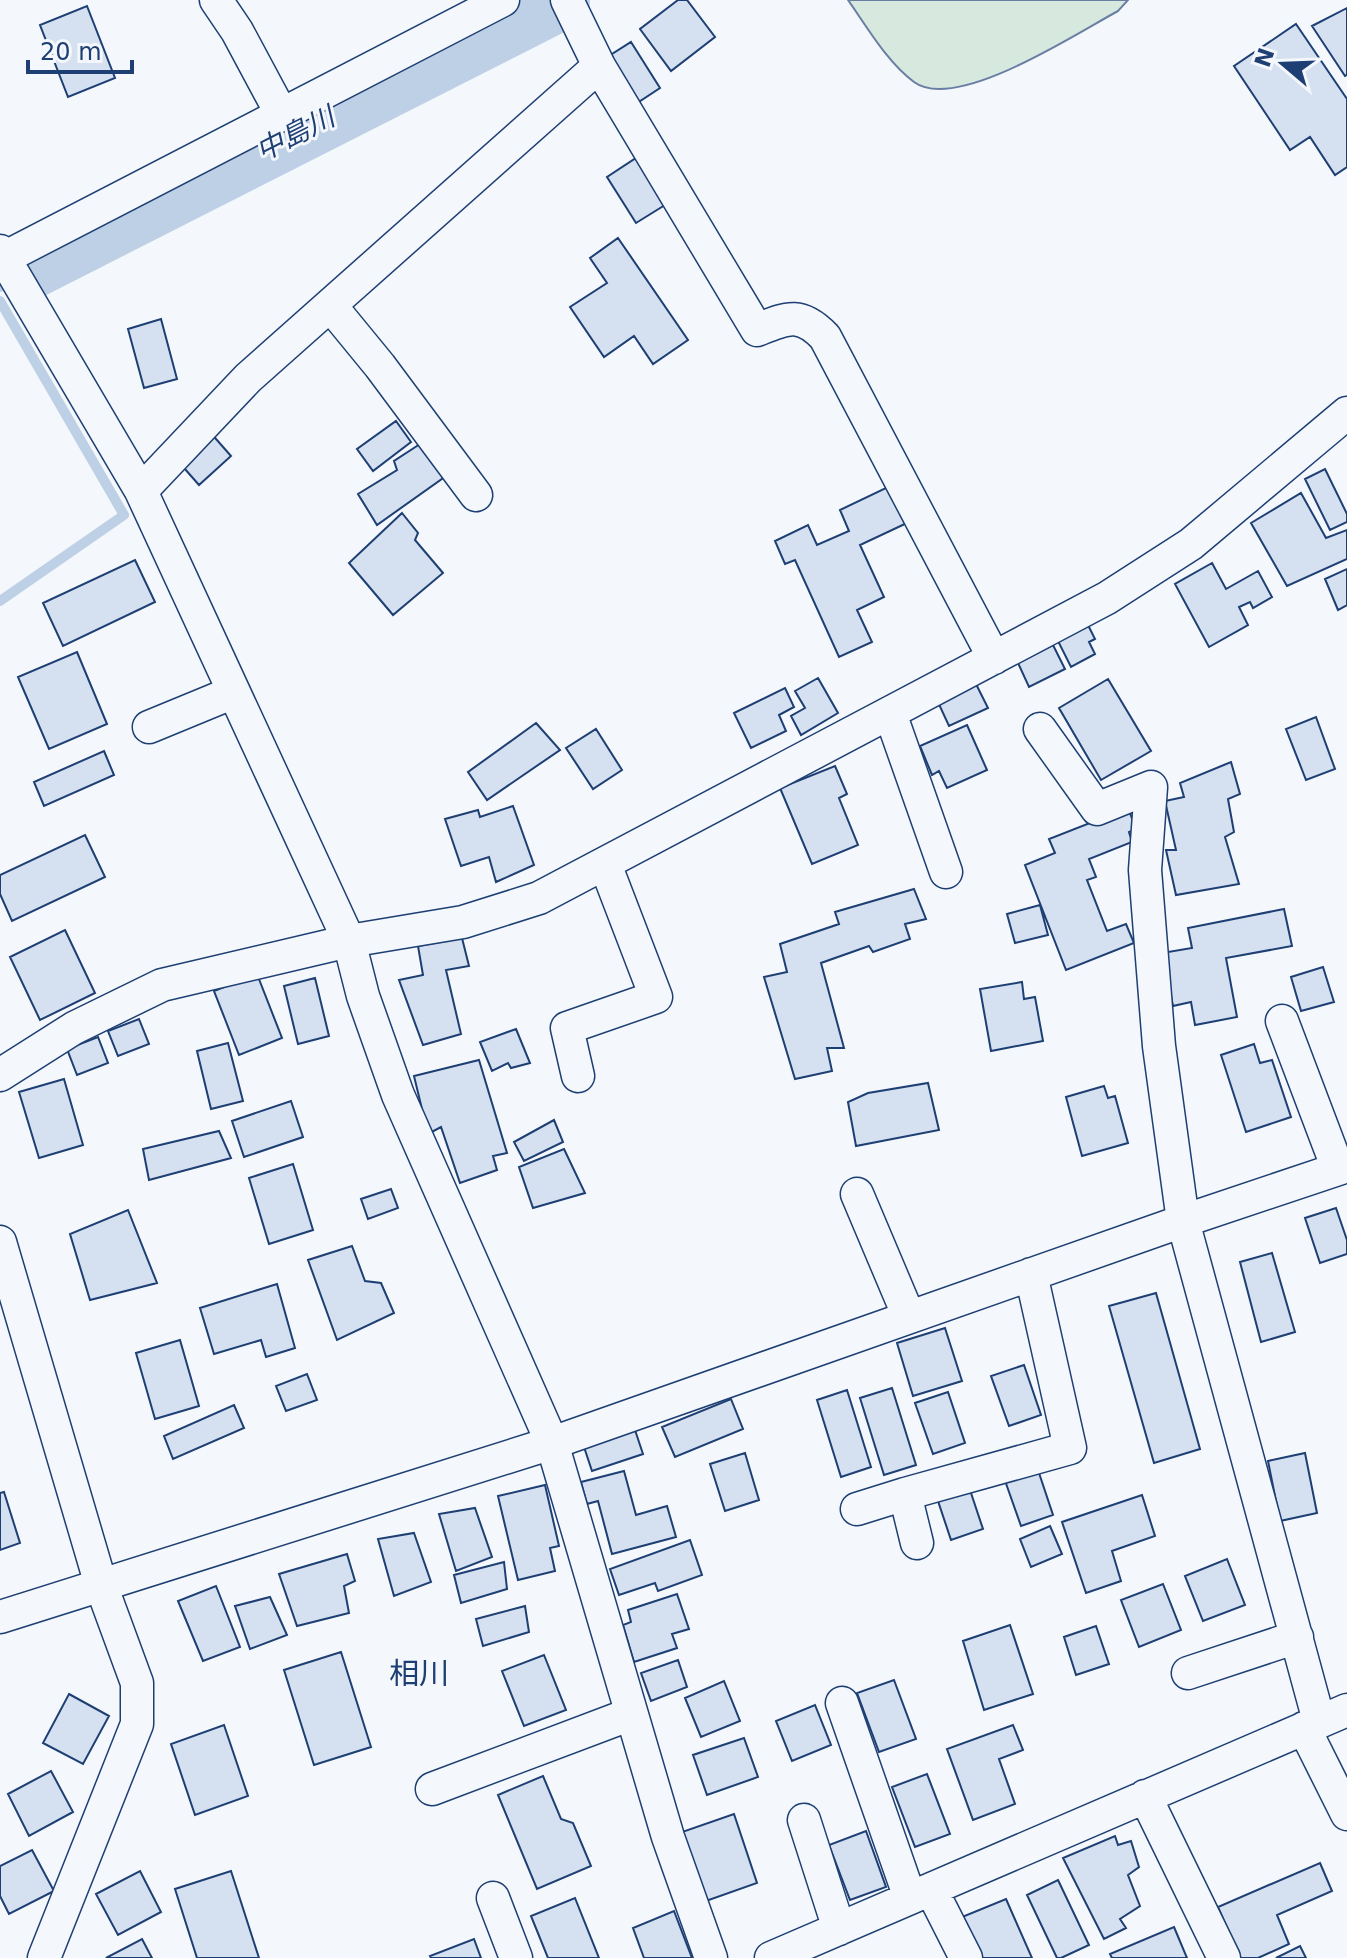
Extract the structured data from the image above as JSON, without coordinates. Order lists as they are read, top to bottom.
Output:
{
  "districts": ["相川"],
  "water": ["中島川"],
  "scale_bar": "20 m",
  "north": "left"
}
